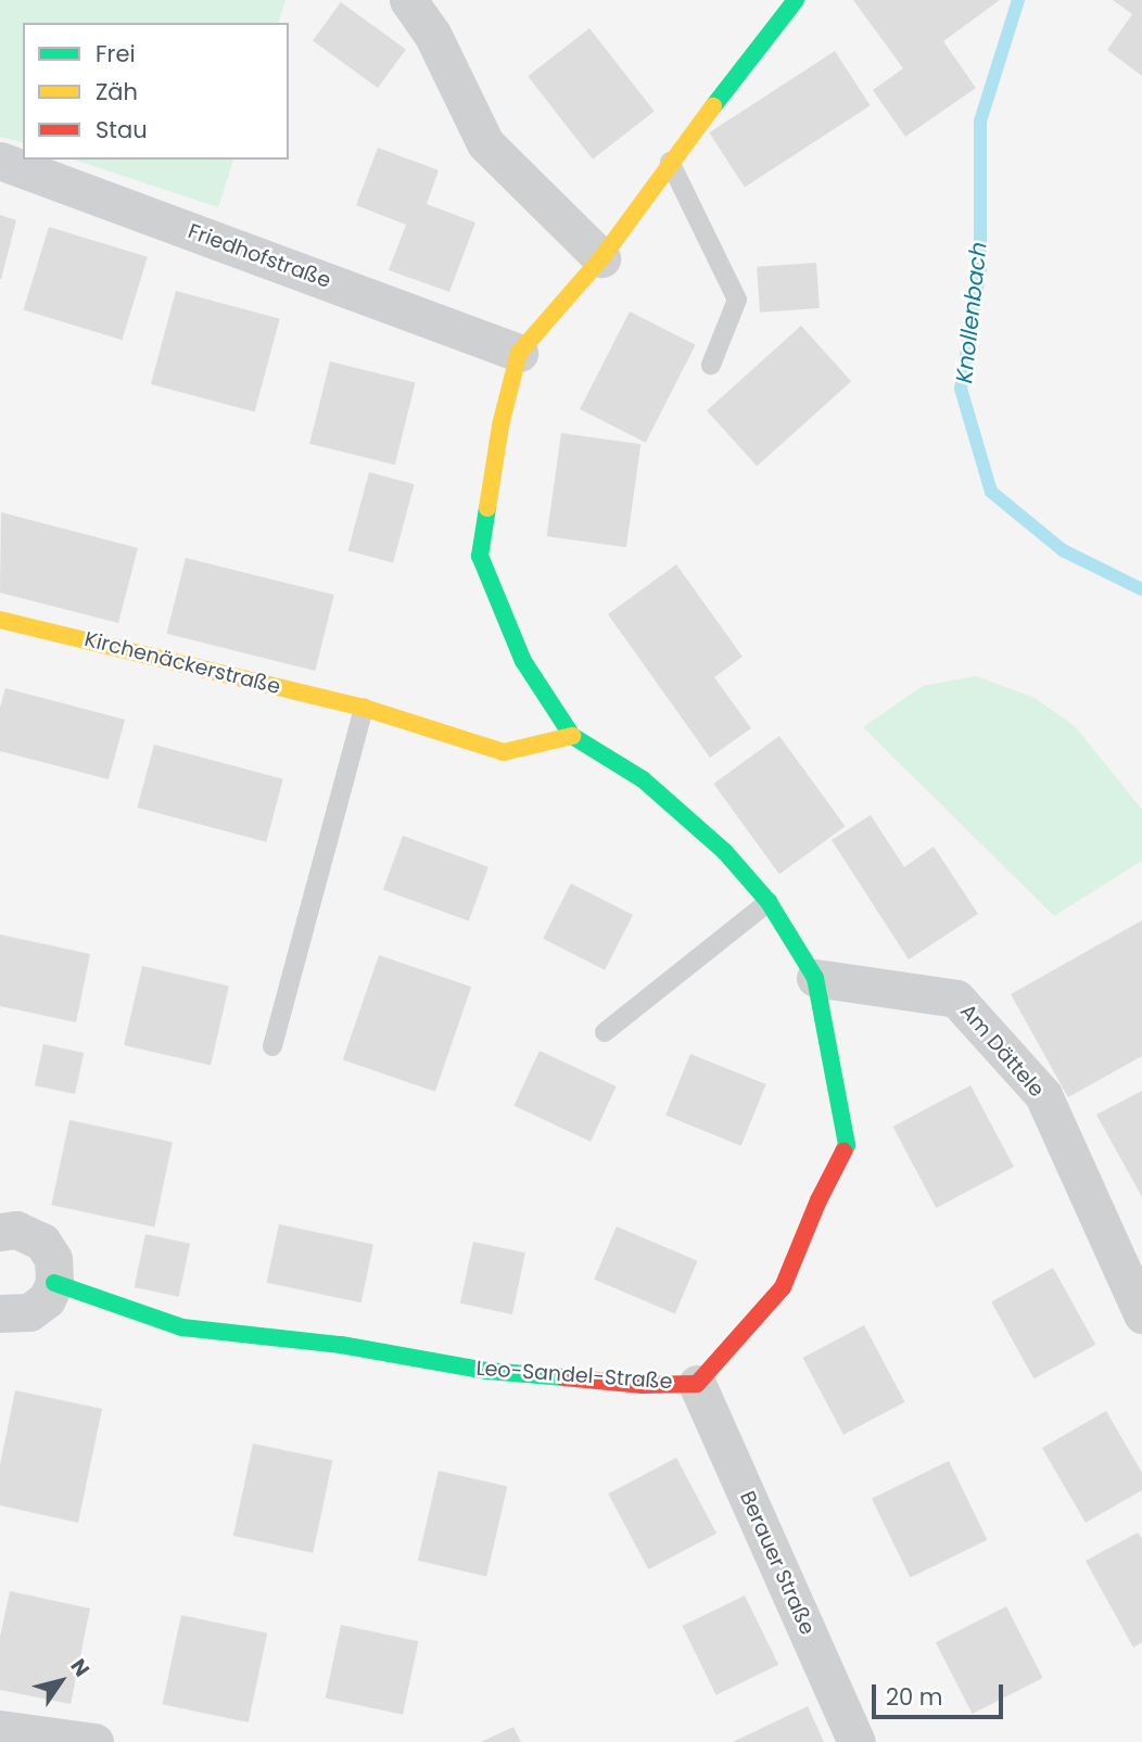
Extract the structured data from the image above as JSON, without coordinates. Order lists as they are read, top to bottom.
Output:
{
  "streets": {
    "street": [
      "Friedhofstraße",
      "Kirchenäckerstraße",
      "Am Dättele",
      "Leo-Sandel-Straße",
      "Berauer Straße"
    ]
  },
  "crossings": [
    ["Friedhofstraße", "Leo-Sandel-Straße"],
    ["Kirchenäckerstraße", "Leo-Sandel-Straße"],
    ["Am Dättele", "Leo-Sandel-Straße"],
    ["Leo-Sandel-Straße", "Berauer Straße"]
  ],
  "water": ["Knollenbach"],
  "legend": ["Frei", "Zäh", "Stau"],
  "scale_bar": "20 m",
  "north": "top right"
}
